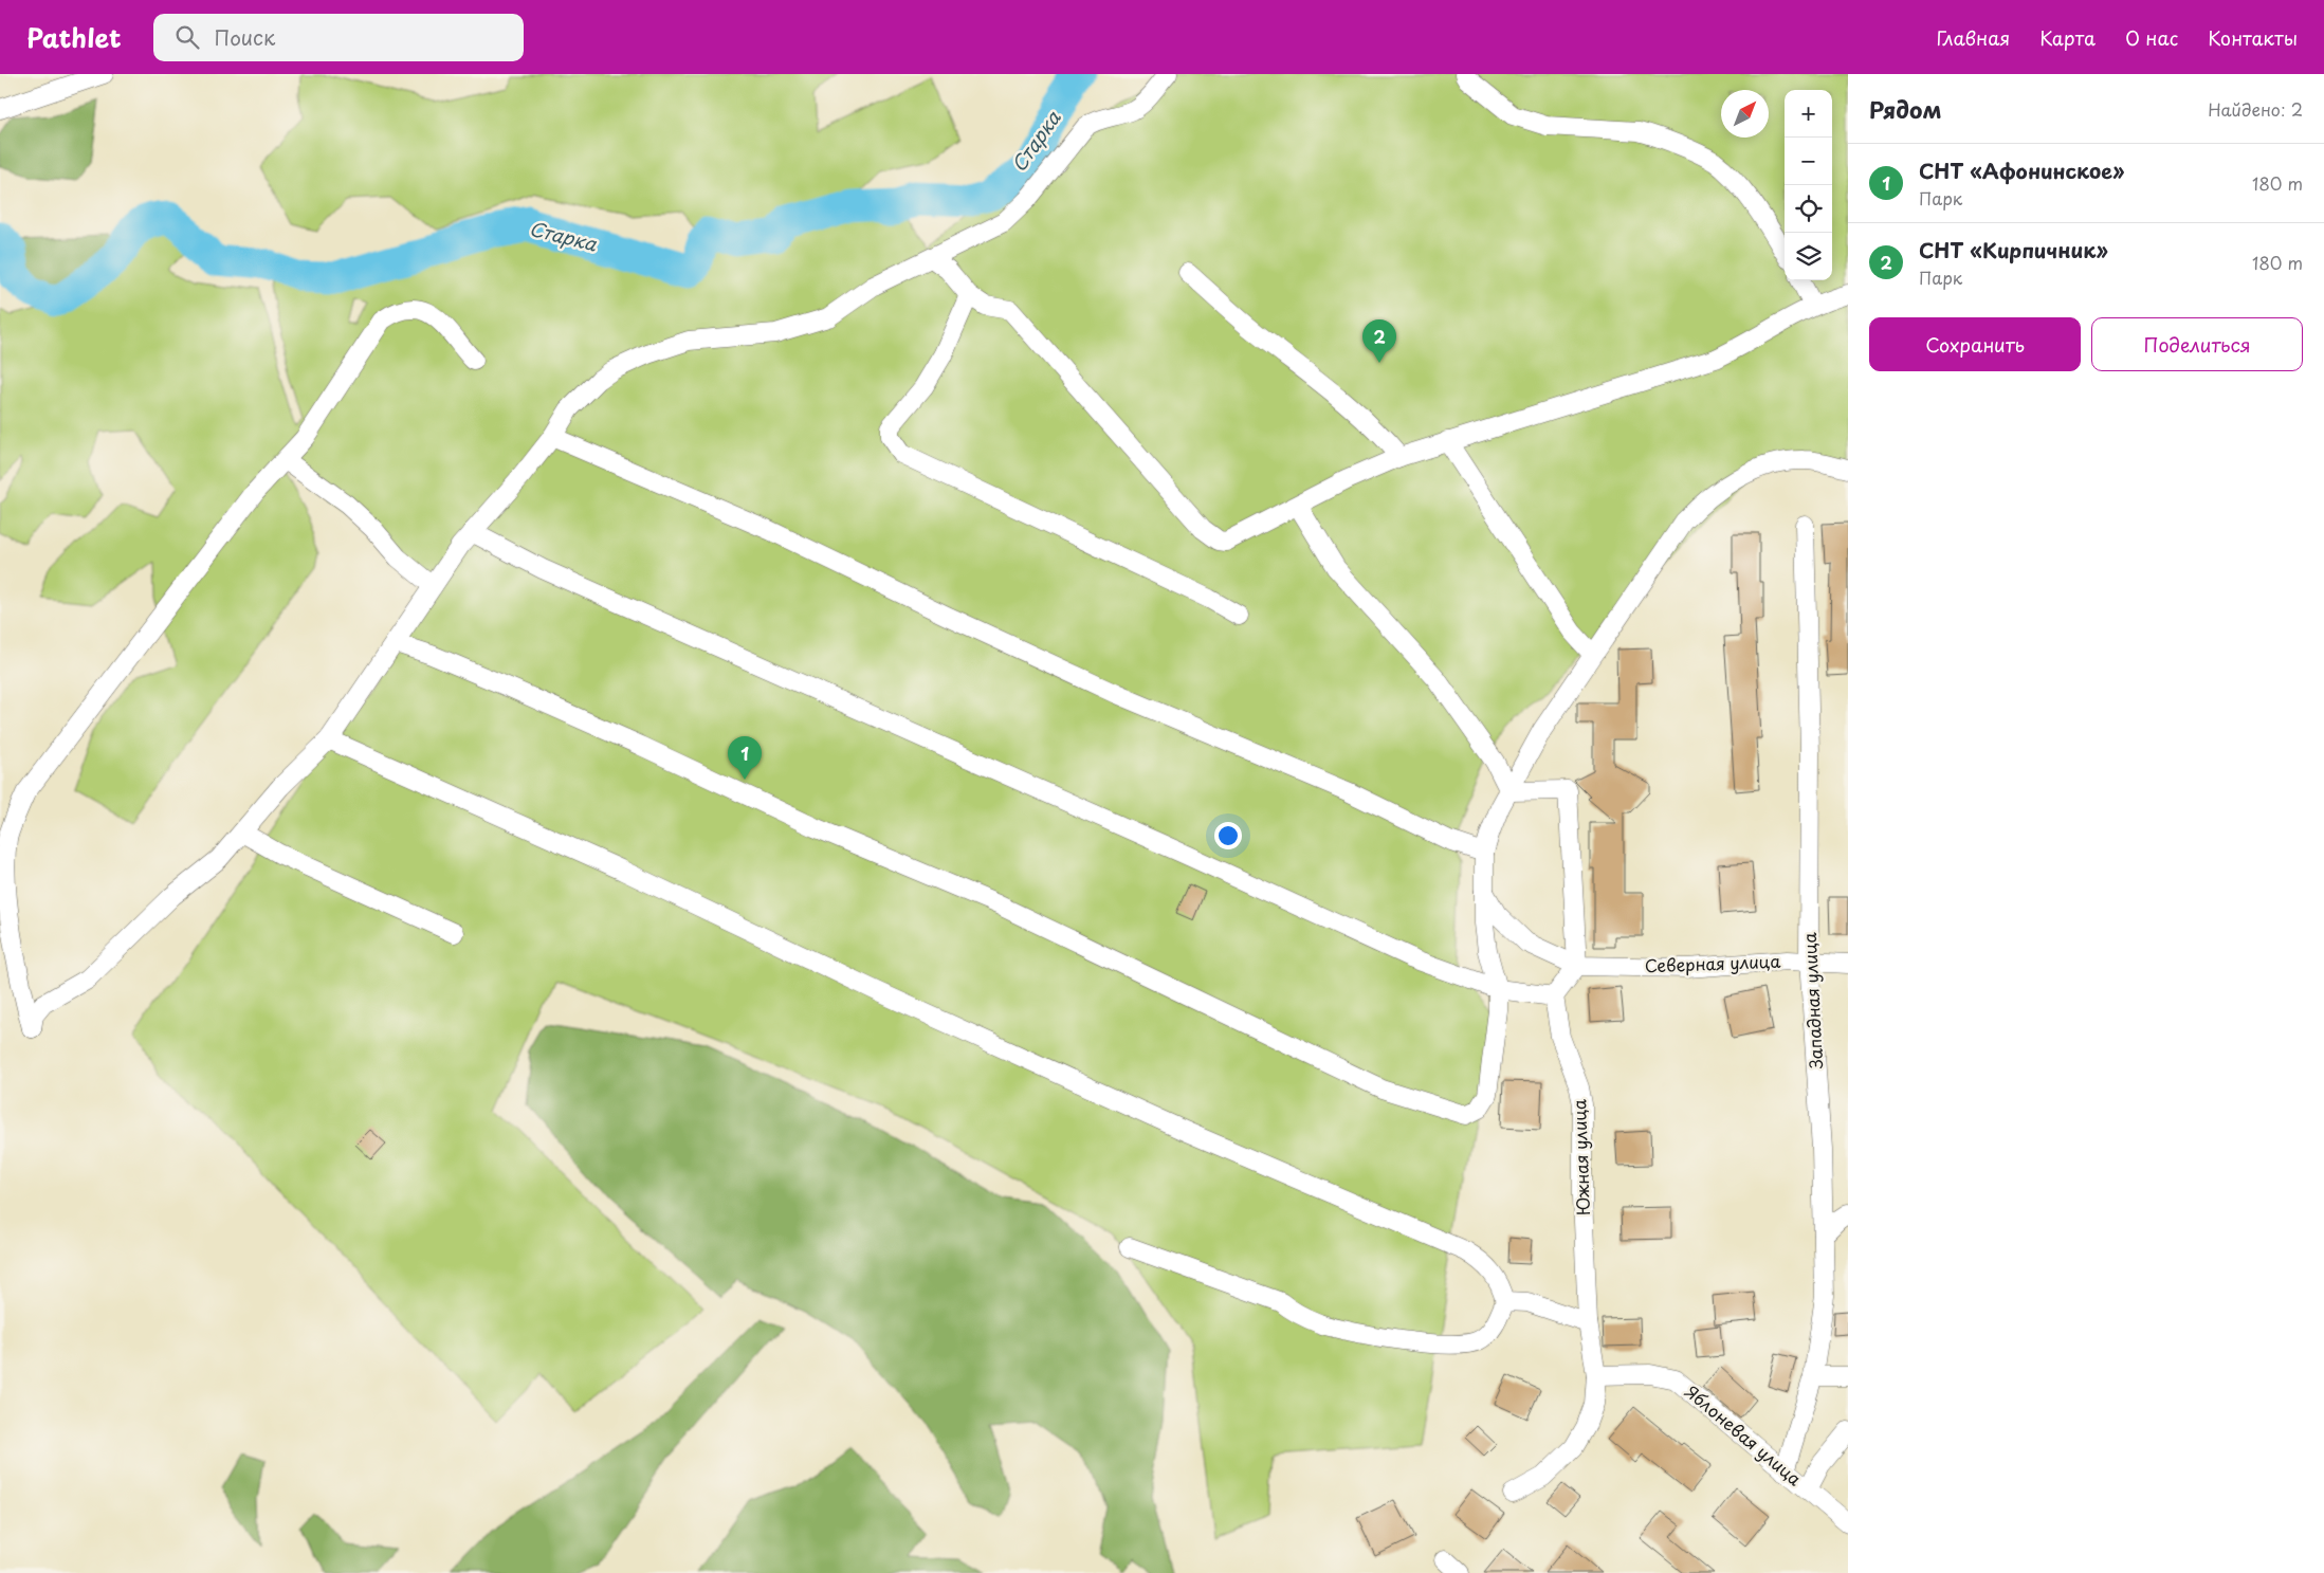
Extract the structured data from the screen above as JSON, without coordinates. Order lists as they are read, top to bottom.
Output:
{
  "streets": {
    "street": [
      "Северная улица",
      "Западная улица",
      "Южная улица",
      "Яблоневая улица"
    ]
  },
  "crossings": [
    ["Северная улица", "Западная улица"],
    ["Западная улица", "Яблоневая улица"],
    ["Южная улица", "Яблоневая улица"]
  ],
  "water": ["Старка"],
  "north": "top right",
  "page": {
    "header": "Pathlet",
    "search": "Поиск",
    "nav": [
      "Главная",
      "Карта",
      "О нас",
      "Контакты"
    ],
    "heading": ["Рядом", "Найдено: 2"],
    "map_buttons": ["+", "−"],
    "list": [
      {
        "mark": "1",
        "name": "СНТ «Афонинское»",
        "note": "Парк",
        "value": "180 m"
      },
      {
        "mark": "2",
        "name": "СНТ «Кирпичник»",
        "note": "Парк",
        "value": "180 m"
      }
    ],
    "buttons": ["Сохранить", "Поделиться"],
    "pins": ["2", "1"]
  }
}
